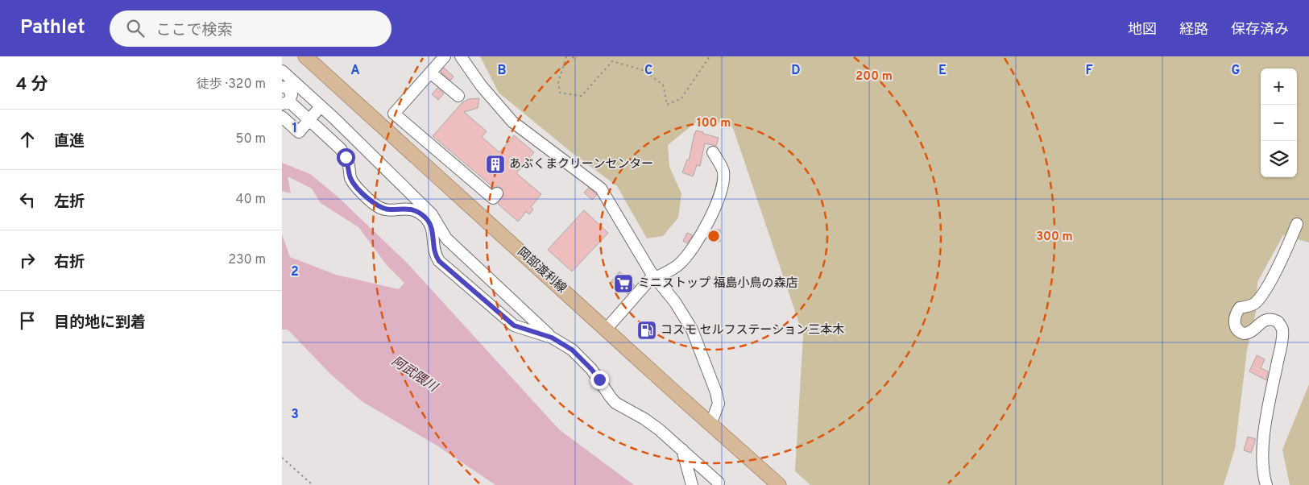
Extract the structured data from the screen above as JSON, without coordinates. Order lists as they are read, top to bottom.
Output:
{
  "streets": {
    "main road": ["岡部渡利線"]
  },
  "water": ["阿武隈川"],
  "places": {
    "building": ["あぶくまクリーンセンター"],
    "supermarket": ["ミニストップ 福島小鳥の森店"],
    "fuel station": ["コスモ セルフステーション三本木"]
  },
  "page": {
    "header": "Pathlet",
    "search": "ここで検索",
    "nav": ["地図", "経路", "保存済み"],
    "heading": ["4 分", "徒歩 · 320 m"],
    "map_buttons": ["+", "−"],
    "list": [
      ["直進", "50 m"],
      ["左折", "40 m"],
      ["右折", "230 m"],
      "目的地に到着"
    ]
  },
  "grid": {
    "columns": [
      "A",
      "B",
      "C",
      "D",
      "E",
      "F",
      "G"
    ],
    "rows": ["1", "2", "3"]
  },
  "rings": ["200 m", "100 m", "300 m"]
}
